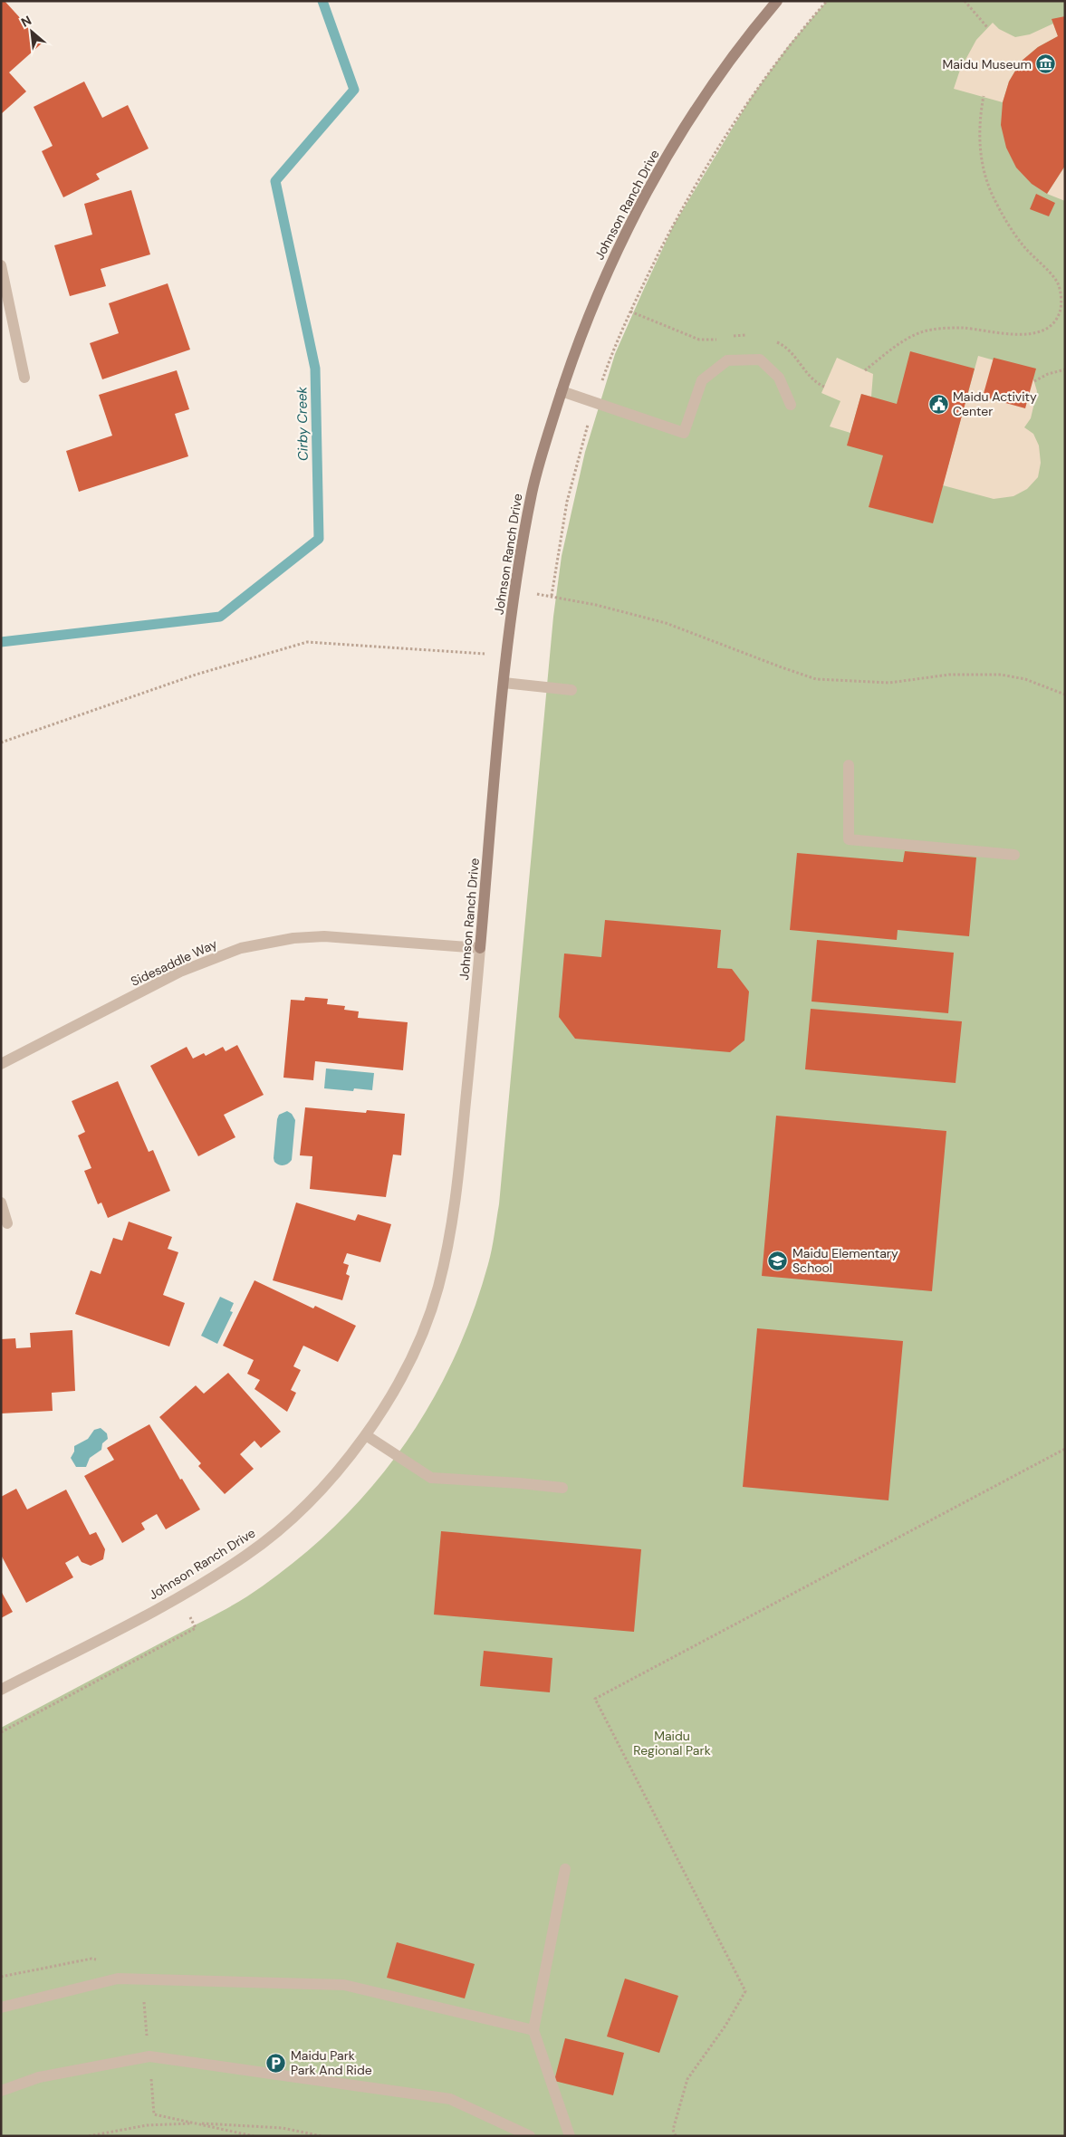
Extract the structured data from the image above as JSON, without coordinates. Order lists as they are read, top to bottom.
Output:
{
  "streets": {
    "street": ["Johnson Ranch Drive", "Sidesaddle Way"]
  },
  "crossings": [
    ["Johnson Ranch Drive", "Sidesaddle Way"]
  ],
  "water": ["Cirby Creek"],
  "parks": ["Maidu Regional Park"],
  "places": {
    "museum": ["Maidu Museum"],
    "public building": ["Maidu Activity Center"],
    "school or university": ["Maidu Elementary School"],
    "parking": ["Maidu Park Park And Ride"]
  },
  "north": "top left"
}
